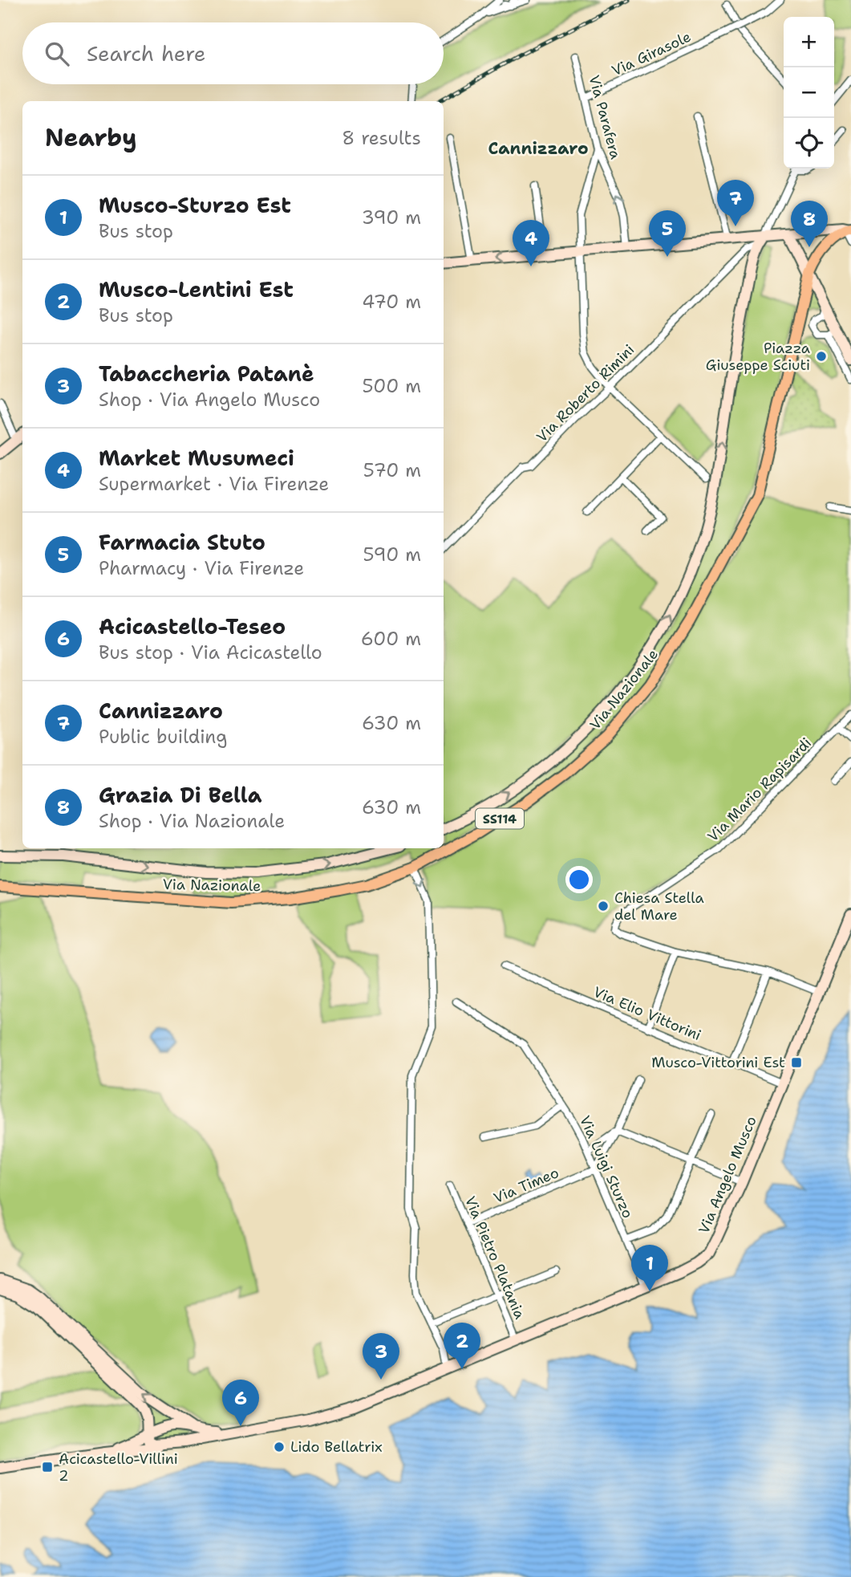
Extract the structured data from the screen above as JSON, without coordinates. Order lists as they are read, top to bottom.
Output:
{
  "streets": {
    "main road": ["Via Nazionale", "SS114", "Via Angelo Musco"],
    "street": [
      "Via Girasole",
      "Via Parafera",
      "Via Roberto Rimini",
      "Via Mario Rapisardi",
      "Via Elio Vittorini",
      "Via Luigi Sturzo",
      "Via Timeo",
      "Via Pietro Platania"
    ]
  },
  "crossings": [
    ["Via Girasole", "Via Parafera"],
    ["Via Mario Rapisardi", "Via Angelo Musco"],
    ["Via Elio Vittorini", "Via Angelo Musco"],
    ["Via Luigi Sturzo", "Via Angelo Musco"],
    ["Via Luigi Sturzo", "Via Timeo"],
    ["Via Angelo Musco", "Via Pietro Platania"],
    ["Via Timeo", "Via Pietro Platania"]
  ],
  "one_way": ["Via Parafera"],
  "districts": ["Cannizzaro"],
  "places": {
    "other": ["Piazza Giuseppe Sciuti", "Chiesa Stella del Mare", "Lido Bellatrix"],
    "transit": ["Musco-Vittorini Est", "Acicastello-Villini 2"]
  },
  "page": {
    "map_buttons": ["+", "−"],
    "search": "Search here",
    "heading": ["Nearby", "8 results"],
    "list": [
      {
        "mark": "1",
        "name": "Musco-Sturzo Est",
        "note": "Bus stop",
        "value": "390 m"
      },
      {
        "mark": "2",
        "name": "Musco-Lentini Est",
        "note": "Bus stop",
        "value": "470 m"
      },
      {
        "mark": "3",
        "name": "Tabaccheria Patanè",
        "note": "Shop · Via Angelo Musco",
        "value": "500 m"
      },
      {
        "mark": "4",
        "name": "Market Musumeci",
        "note": "Supermarket · Via Firenze",
        "value": "570 m"
      },
      {
        "mark": "5",
        "name": "Farmacia Stuto",
        "note": "Pharmacy · Via Firenze",
        "value": "590 m"
      },
      {
        "mark": "6",
        "name": "Acicastello-Teseo",
        "note": "Bus stop · Via Acicastello",
        "value": "600 m"
      },
      {
        "mark": "7",
        "name": "Cannizzaro",
        "note": "Public building",
        "value": "630 m"
      },
      {
        "mark": "8",
        "name": "Grazia Di Bella",
        "note": "Shop · Via Nazionale",
        "value": "630 m"
      }
    ],
    "pins": [
      "7",
      "8",
      "5",
      "4",
      "1",
      "2",
      "3",
      "6"
    ]
  }
}
